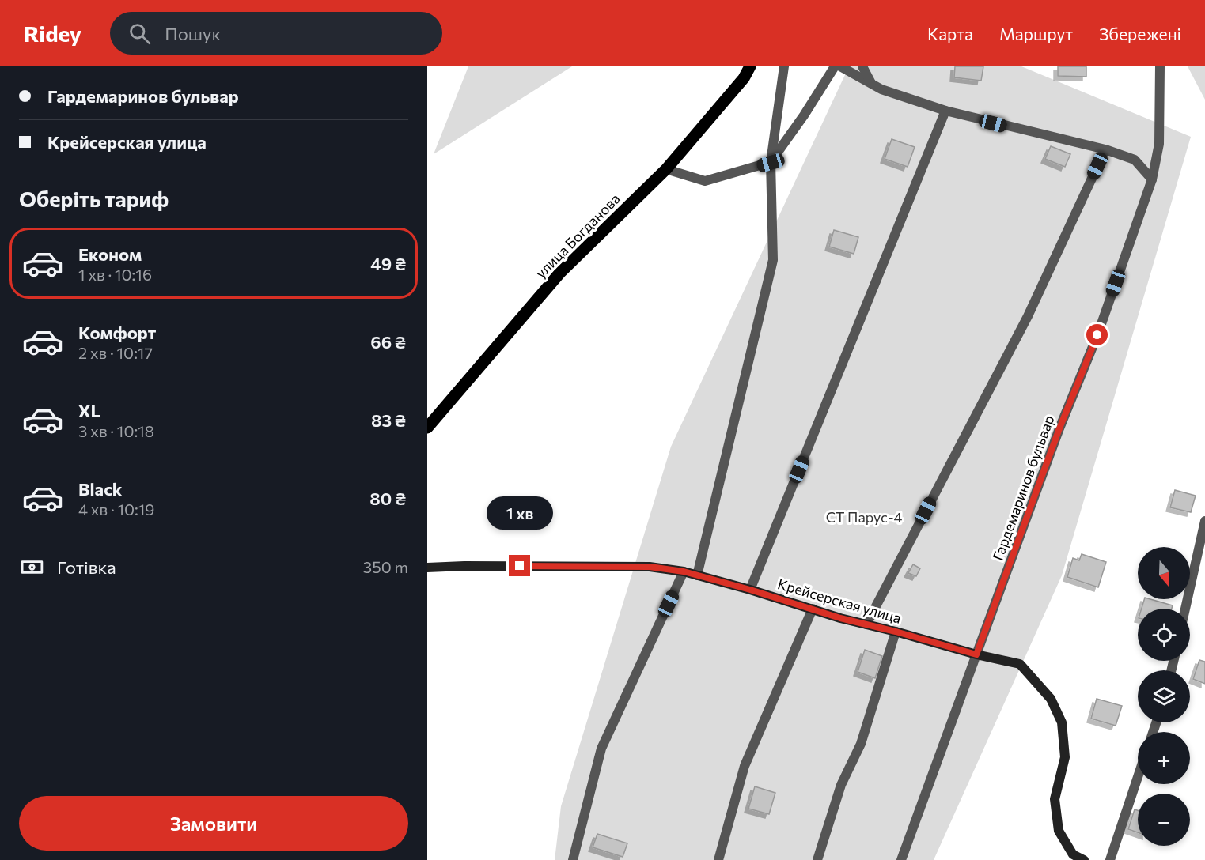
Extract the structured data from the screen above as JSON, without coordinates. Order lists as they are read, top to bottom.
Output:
{
  "streets": {
    "main road": ["улица Богданова"],
    "street": ["Гардемаринов бульвар", "Крейсерская улица"]
  },
  "crossings": [
    ["Гардемаринов бульвар", "Крейсерская улица"]
  ],
  "parks": ["СТ Парус-4"],
  "north": "bottom",
  "page": {
    "header": "Ridey",
    "search": "Пошук",
    "nav": ["Карта", "Маршрут", "Збережені"],
    "banner": ["Гардемаринов бульвар", "Крейсерская улица"],
    "heading": "Оберіть тариф",
    "list": [
      {
        "name": "Економ",
        "note": "1 хв · 10:16",
        "value": "49 ₴"
      },
      {
        "name": "Комфорт",
        "note": "2 хв · 10:17",
        "value": "66 ₴"
      },
      {
        "name": "XL",
        "note": "3 хв · 10:18",
        "value": "83 ₴"
      },
      {
        "name": "Black",
        "note": "4 хв · 10:19",
        "value": "80 ₴"
      }
    ],
    "bubble": "1 хв",
    "pay": ["Готівка", "350 m"],
    "map_buttons": ["+", "−"],
    "buttons": "Замовити"
  }
}
